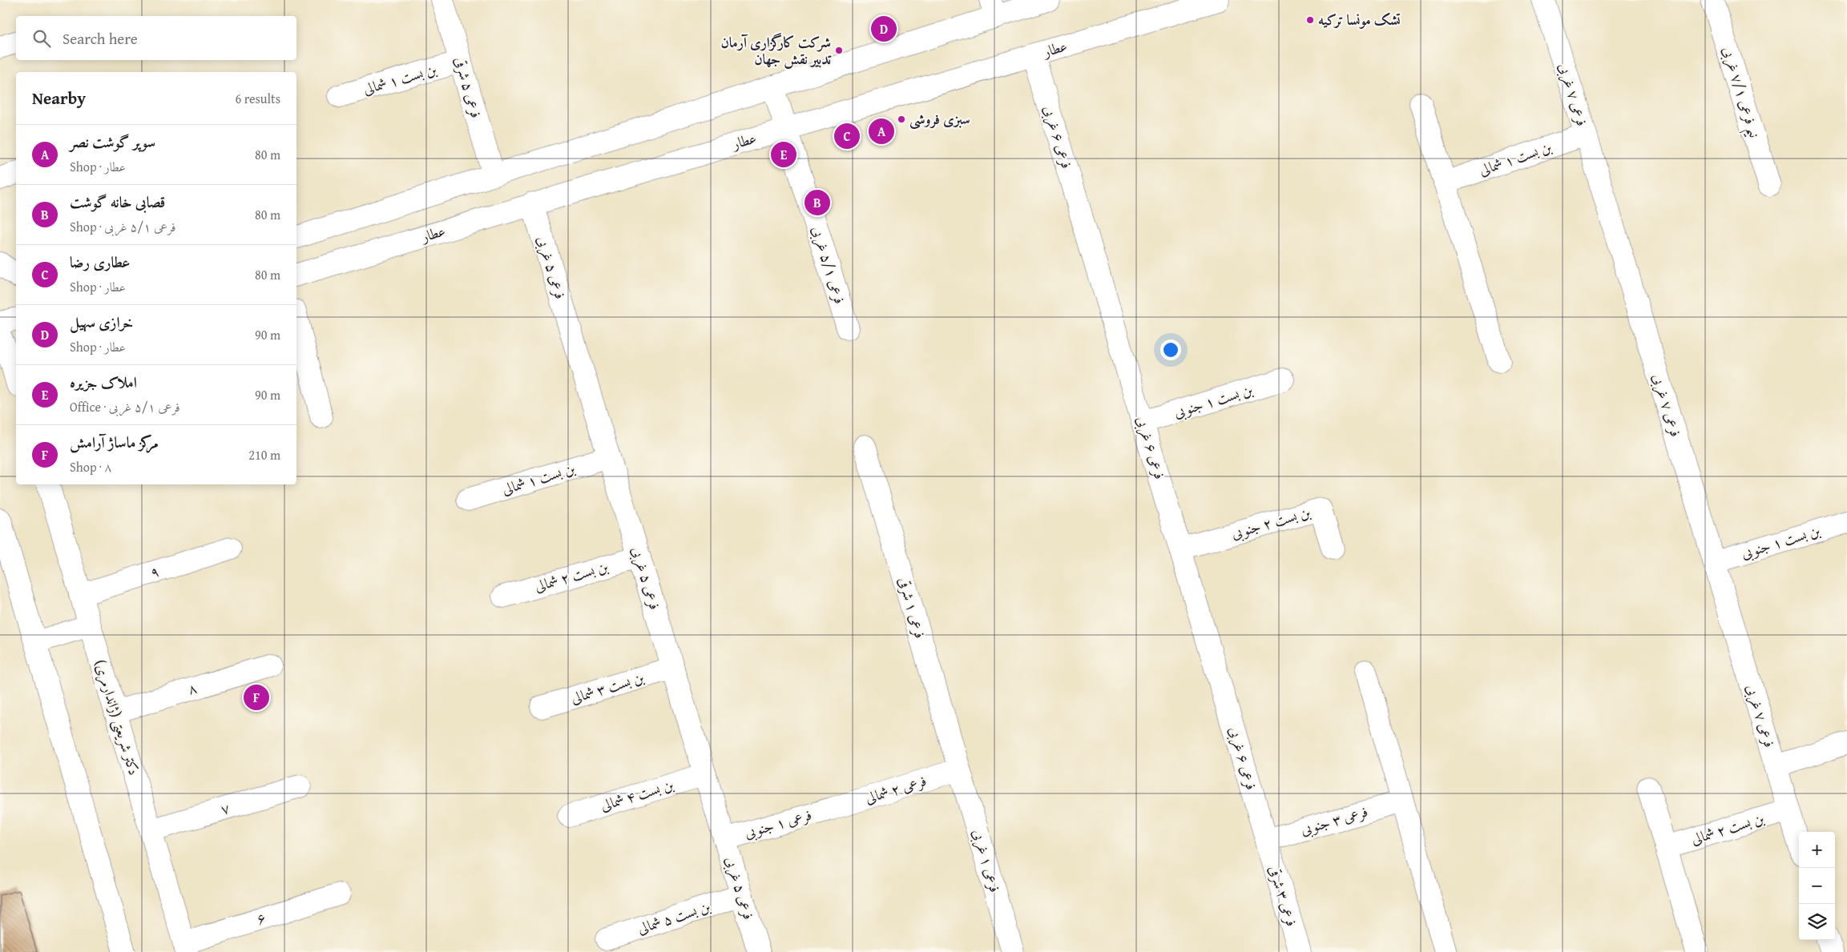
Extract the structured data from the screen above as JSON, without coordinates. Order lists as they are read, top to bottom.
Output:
{
  "streets": {
    "street": [
      "عطار",
      "بن بست ۱ شمالی",
      "فرعی ۵ شرقی",
      "نیم فرعی ۷/۱ غربی",
      "فرعی ۷ غربی",
      "فرعی ۶ غربی",
      "فرعی ۵/۱ غربی",
      "فرعی ۵ غربی",
      "بن بست ۱ جنوبی",
      "بن بست ۲ جنوبی",
      "۹",
      "بن بست ۲ شمالی",
      "فرعی ۱ شرقی",
      "بن بست ۳ شمالی",
      "۸",
      "دکتر شریعتی (ژاندارمری)",
      "فرعی ۲ شمالی",
      "بن بست ۴ شمالی",
      "۷",
      "فرعی ۳ جنوبی",
      "فرعی ۱ جنوبی",
      "فرعی ۱ غربی",
      "فرعی ۳ شرقی",
      "بن بست ۵ شمالی",
      "۶"
    ]
  },
  "crossings": [
    ["عطار", "فرعی ۶ غربی"],
    ["عطار", "فرعی ۵/۱ غربی"],
    ["عطار", "فرعی ۵ غربی"],
    ["بن بست ۱ شمالی", "فرعی ۵ شرقی"],
    ["بن بست ۱ شمالی", "فرعی ۷ غربی"],
    ["بن بست ۱ شمالی", "فرعی ۵ غربی"],
    ["فرعی ۷ غربی", "بن بست ۱ جنوبی"],
    ["فرعی ۷ غربی", "بن بست ۲ شمالی"],
    ["فرعی ۶ غربی", "بن بست ۱ جنوبی"],
    ["فرعی ۶ غربی", "بن بست ۲ جنوبی"],
    ["فرعی ۶ غربی", "فرعی ۳ جنوبی"],
    ["فرعی ۶ غربی", "فرعی ۳ شرقی"],
    ["فرعی ۵ غربی", "بن بست ۲ شمالی"],
    ["فرعی ۵ غربی", "بن بست ۳ شمالی"],
    ["فرعی ۵ غربی", "بن بست ۴ شمالی"],
    ["فرعی ۵ غربی", "فرعی ۱ جنوبی"],
    ["فرعی ۵ غربی", "بن بست ۵ شمالی"],
    ["۹", "دکتر شریعتی (ژاندارمری)"],
    ["فرعی ۱ شرقی", "فرعی ۲ شمالی"],
    ["فرعی ۱ شرقی", "فرعی ۱ غربی"],
    ["۸", "دکتر شریعتی (ژاندارمری)"],
    ["دکتر شریعتی (ژاندارمری)", "۷"],
    ["دکتر شریعتی (ژاندارمری)", "۶"],
    ["فرعی ۲ شمالی", "فرعی ۱ جنوبی"],
    ["فرعی ۲ شمالی", "فرعی ۱ غربی"],
    ["فرعی ۳ جنوبی", "فرعی ۳ شرقی"]
  ],
  "places": ["تشک مونسا ترکیه", "شرکت کارگزاری آرمان تدبیر نقش جهان", "سبزی فروشی"],
  "page": {
    "pins": [
      "D",
      "A",
      "C",
      "E",
      "B",
      "F"
    ],
    "search": "Search here",
    "heading": ["Nearby", "6 results"],
    "list": [
      {
        "mark": "A",
        "name": "سوپر گوشت نصر",
        "note": "Shop · عطار",
        "value": "80 m"
      },
      {
        "mark": "B",
        "name": "قصابی خانه گوشت",
        "note": "Shop · فرعی ۵/۱ غربی",
        "value": "80 m"
      },
      {
        "mark": "C",
        "name": "عطاری رضا",
        "note": "Shop · عطار",
        "value": "80 m"
      },
      {
        "mark": "D",
        "name": "خرازی سهیل",
        "note": "Shop · عطار",
        "value": "90 m"
      },
      {
        "mark": "E",
        "name": "املاک جزیره",
        "note": "Office · فرعی ۵/۱ غربی",
        "value": "90 m"
      },
      {
        "mark": "F",
        "name": "مرکز ماساژ آرامش",
        "note": "Shop · ۸",
        "value": "210 m"
      }
    ],
    "map_buttons": ["+", "−"]
  }
}
